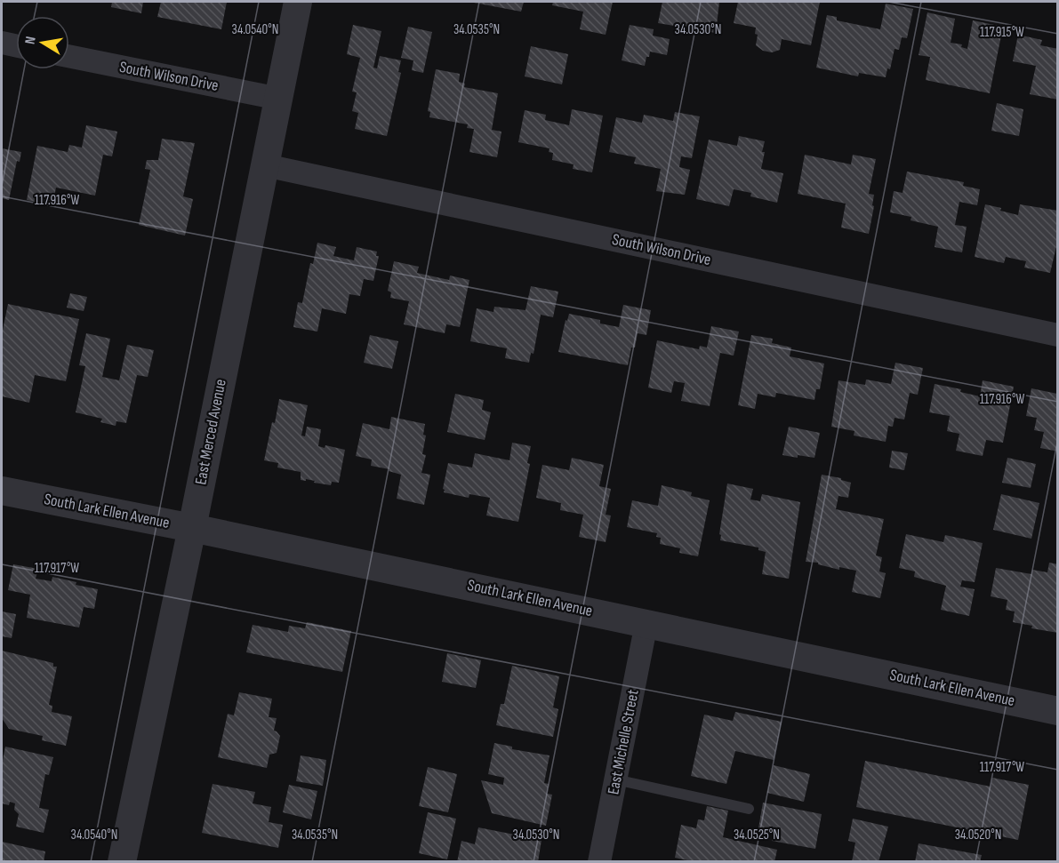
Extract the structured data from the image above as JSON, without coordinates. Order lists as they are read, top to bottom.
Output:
{
  "streets": {
    "street": [
      "South Wilson Drive",
      "East Merced Avenue",
      "South Lark Ellen Avenue",
      "East Michelle Street"
    ]
  },
  "crossings": [
    ["South Wilson Drive", "East Merced Avenue"],
    ["East Merced Avenue", "South Lark Ellen Avenue"],
    ["South Lark Ellen Avenue", "East Michelle Street"]
  ],
  "north": "left",
  "coordinates": [
    "34.0540°N",
    "34.0535°N",
    "34.0530°N",
    "117.915°W",
    "117.916°W",
    "117.917°W",
    "34.0525°N",
    "34.0520°N"
  ]
}
